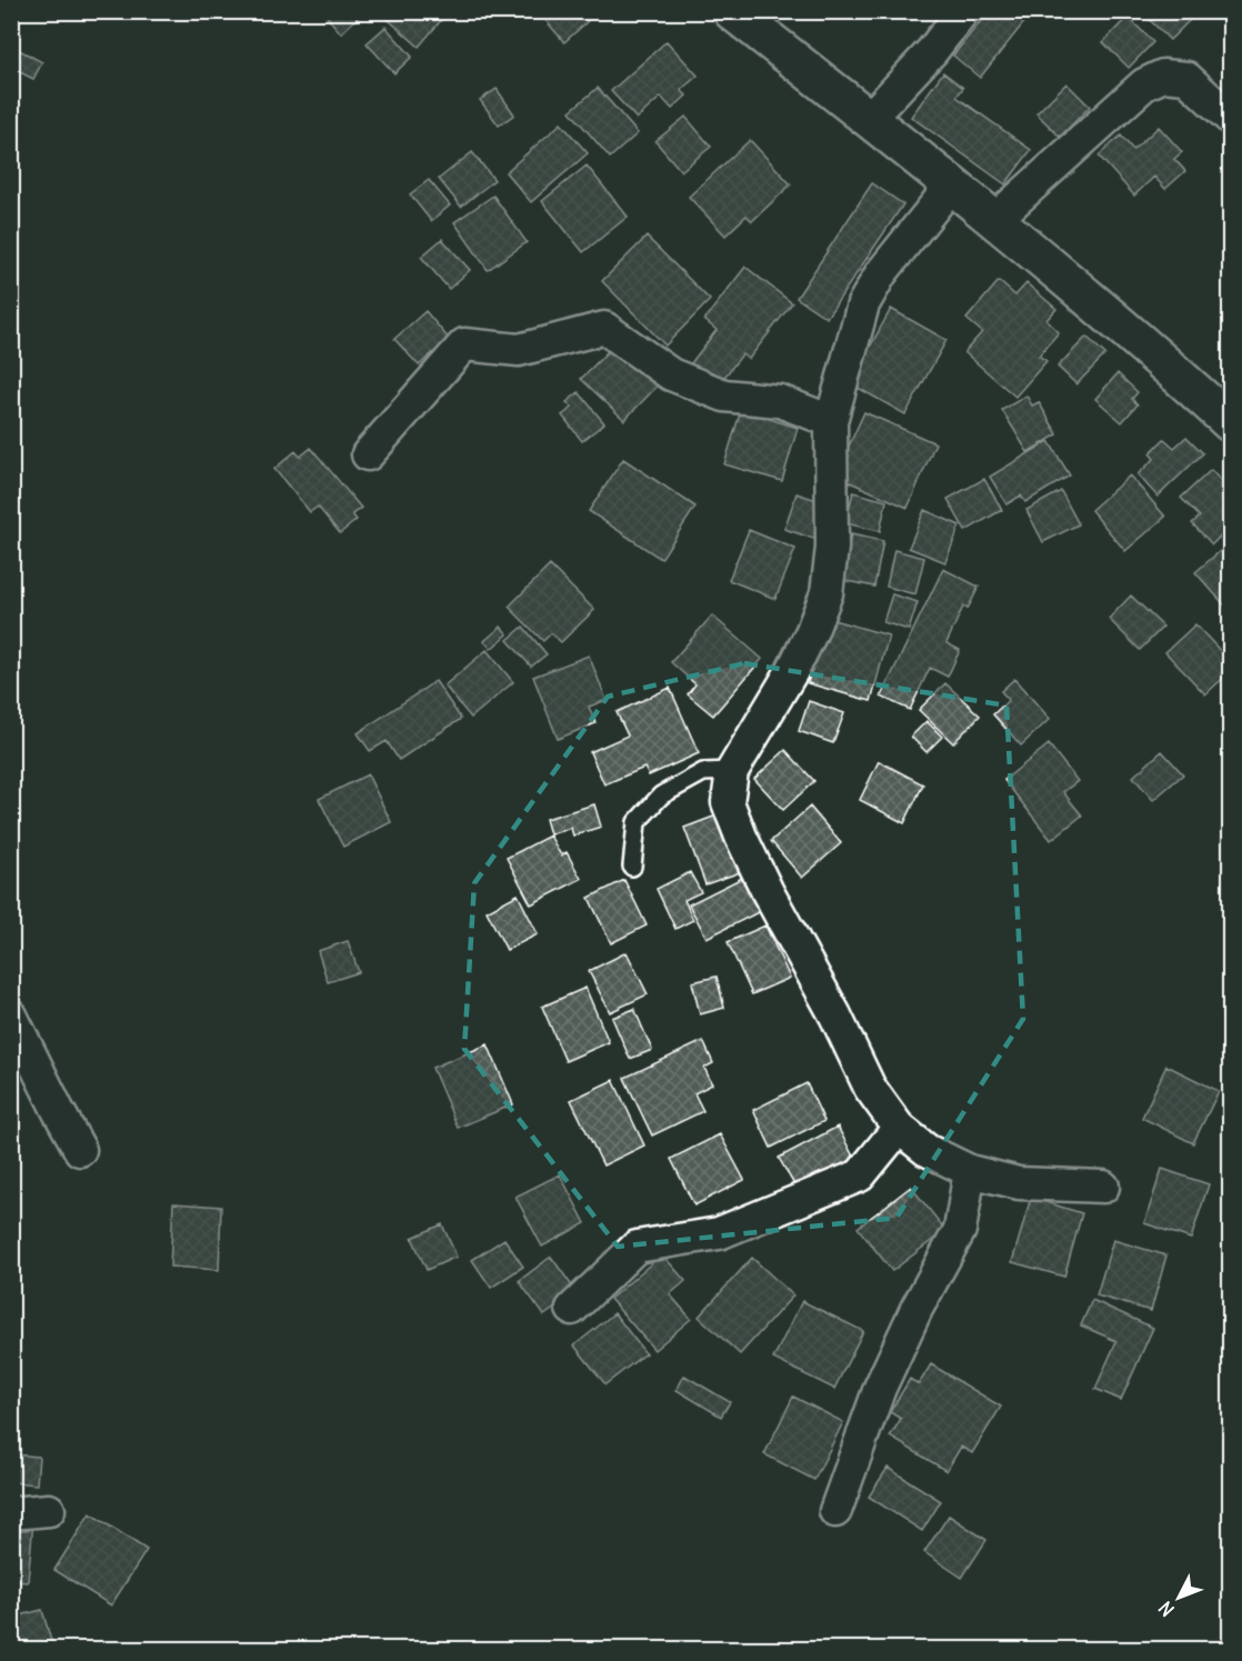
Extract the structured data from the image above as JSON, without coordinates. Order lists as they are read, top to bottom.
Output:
{
  "north": "bottom left"
}
